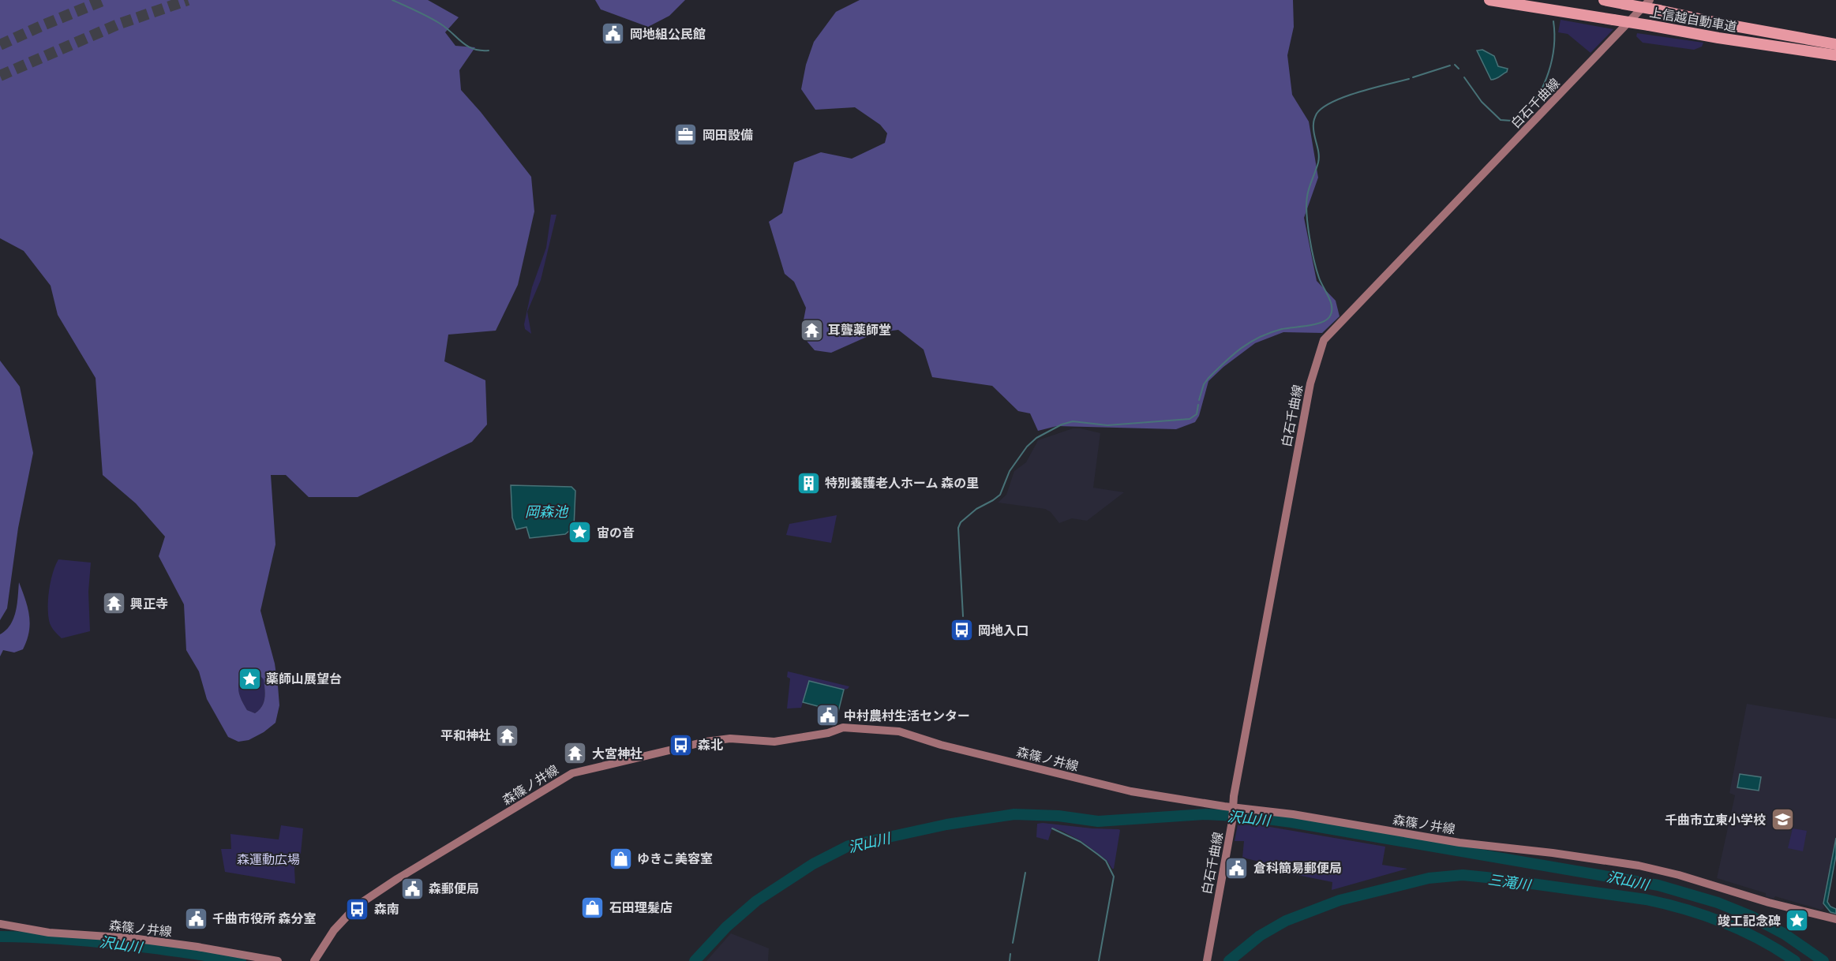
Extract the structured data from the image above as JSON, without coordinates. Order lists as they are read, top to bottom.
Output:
{
  "streets": {
    "highway": ["上信越自動車道"],
    "main road": ["白石千曲線", "森篠ノ井線"]
  },
  "crossings": [
    ["白石千曲線", "森篠ノ井線"]
  ],
  "water": ["岡森池", "沢山川", "三滝川"],
  "parks": ["森運動広場"],
  "places": {
    "public building": [
      "岡地組公民館",
      "中村農村生活センター",
      "倉科簡易郵便局",
      "森郵便局",
      "千曲市役所 森分室"
    ],
    "office": ["岡田設備"],
    "temple": [
      "耳聾薬師堂",
      "興正寺",
      "平和神社",
      "大宮神社"
    ],
    "building": ["特別養護老人ホーム 森の里"],
    "place": ["宙の音", "薬師山展望台", "竣工記念碑"],
    "bus stop": ["岡地入口", "森北", "森南"],
    "school or university": ["千曲市立東小学校"],
    "shop": ["ゆきこ美容室", "石田理髪店"]
  }
}
